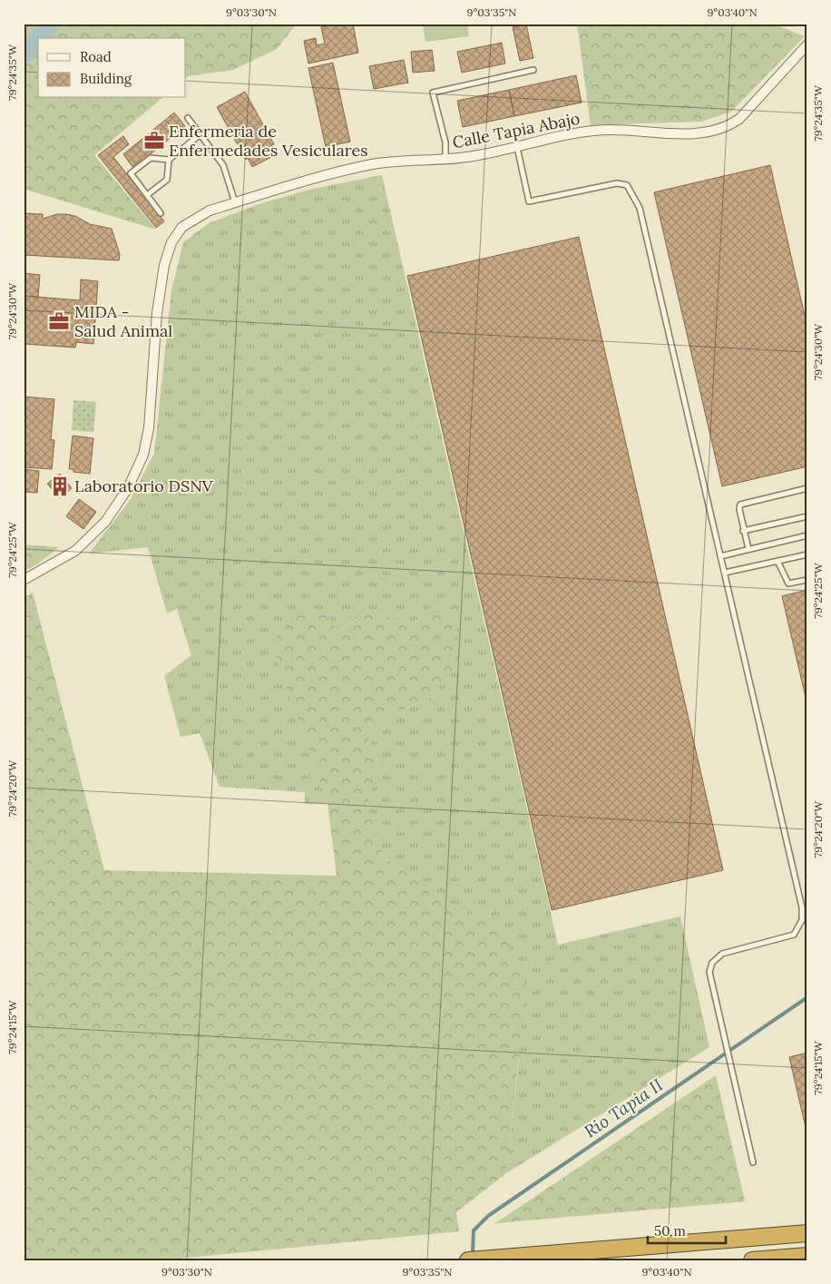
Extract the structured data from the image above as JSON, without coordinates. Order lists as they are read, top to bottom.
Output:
{
  "streets": {
    "street": ["Calle Tapia Abajo"]
  },
  "water": ["Rio Tapia II"],
  "places": {
    "office": ["Enfermeria de Enfermedades Vesiculares", "MIDA - Salud Animal"],
    "building": ["Laboratorio DSNV"]
  },
  "legend": ["Road", "Building"],
  "scale_bar": "50 m",
  "coordinates": [
    "9°03'30\"N",
    "9°03'35\"N",
    "9°03'40\"N",
    "79°24'35\"W",
    "79°24'30\"W",
    "79°24'25\"W",
    "79°24'20\"W",
    "79°24'15\"W"
  ]
}
